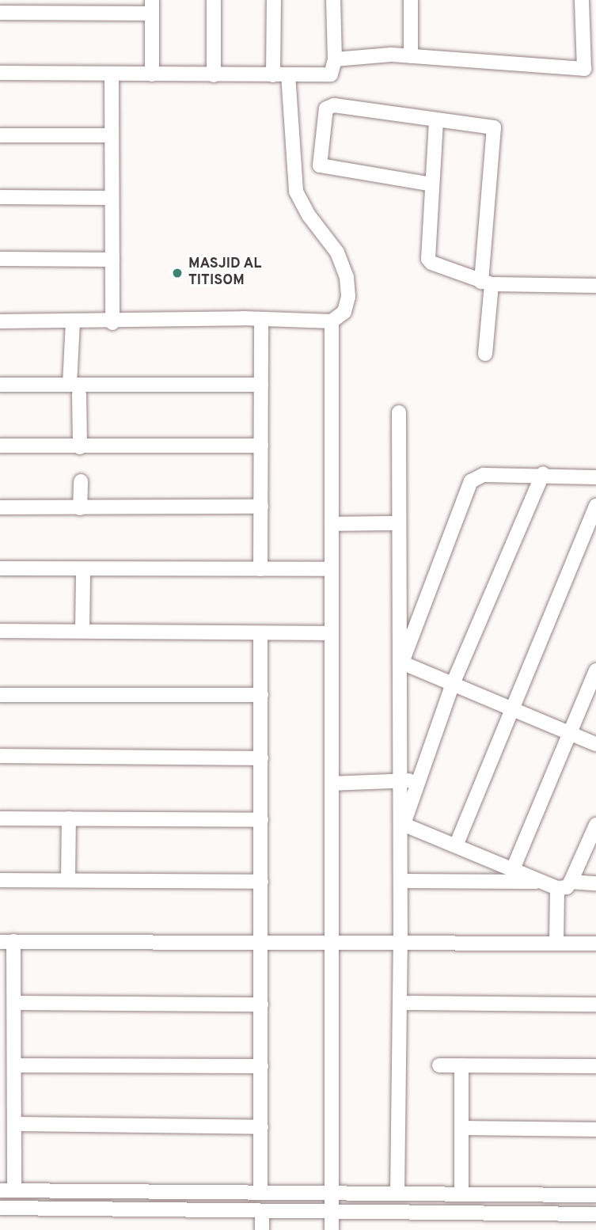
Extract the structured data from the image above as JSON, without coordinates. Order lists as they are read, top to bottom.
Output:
{
  "places": ["MASJID AL TITISOM"]
}
